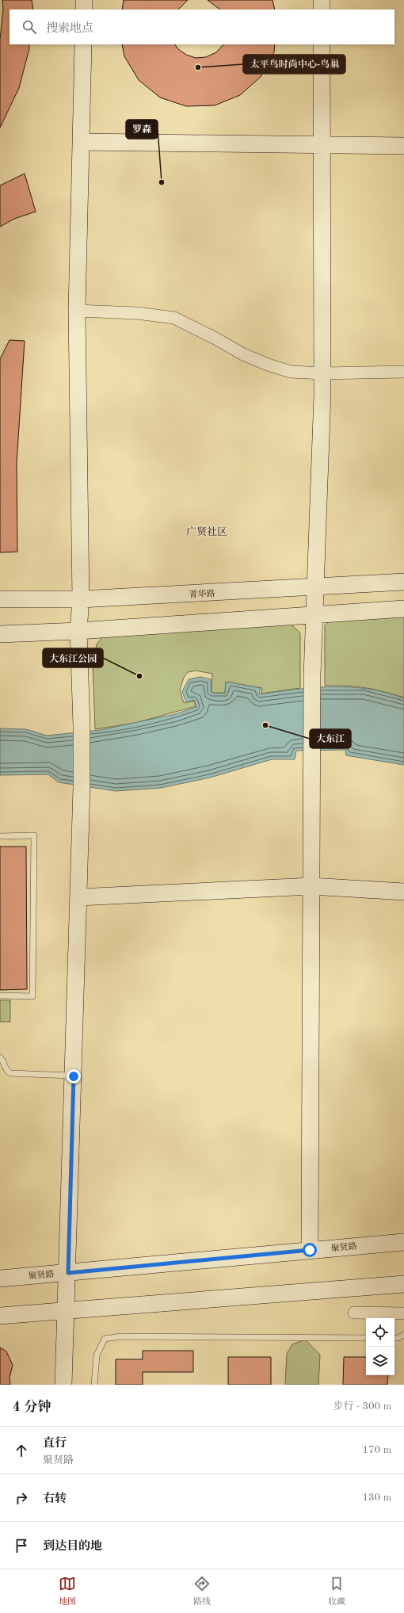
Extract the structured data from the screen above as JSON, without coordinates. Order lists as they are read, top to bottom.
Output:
{
  "streets": {
    "street": ["菁华路", "聚贤路"]
  },
  "districts": ["广贤社区"],
  "places": [
    "太平鸟时尚中心-鸟巢",
    "罗森",
    "大东江公园",
    "大东江"
  ],
  "page": {
    "search": "搜索地点",
    "heading": ["4 分钟", "步行 · 300 m"],
    "list": [
      ["直行", "聚贤路", "170 m"],
      ["右转", "130 m"],
      "到达目的地"
    ],
    "nav": ["地图", "路线", "收藏"]
  }
}
